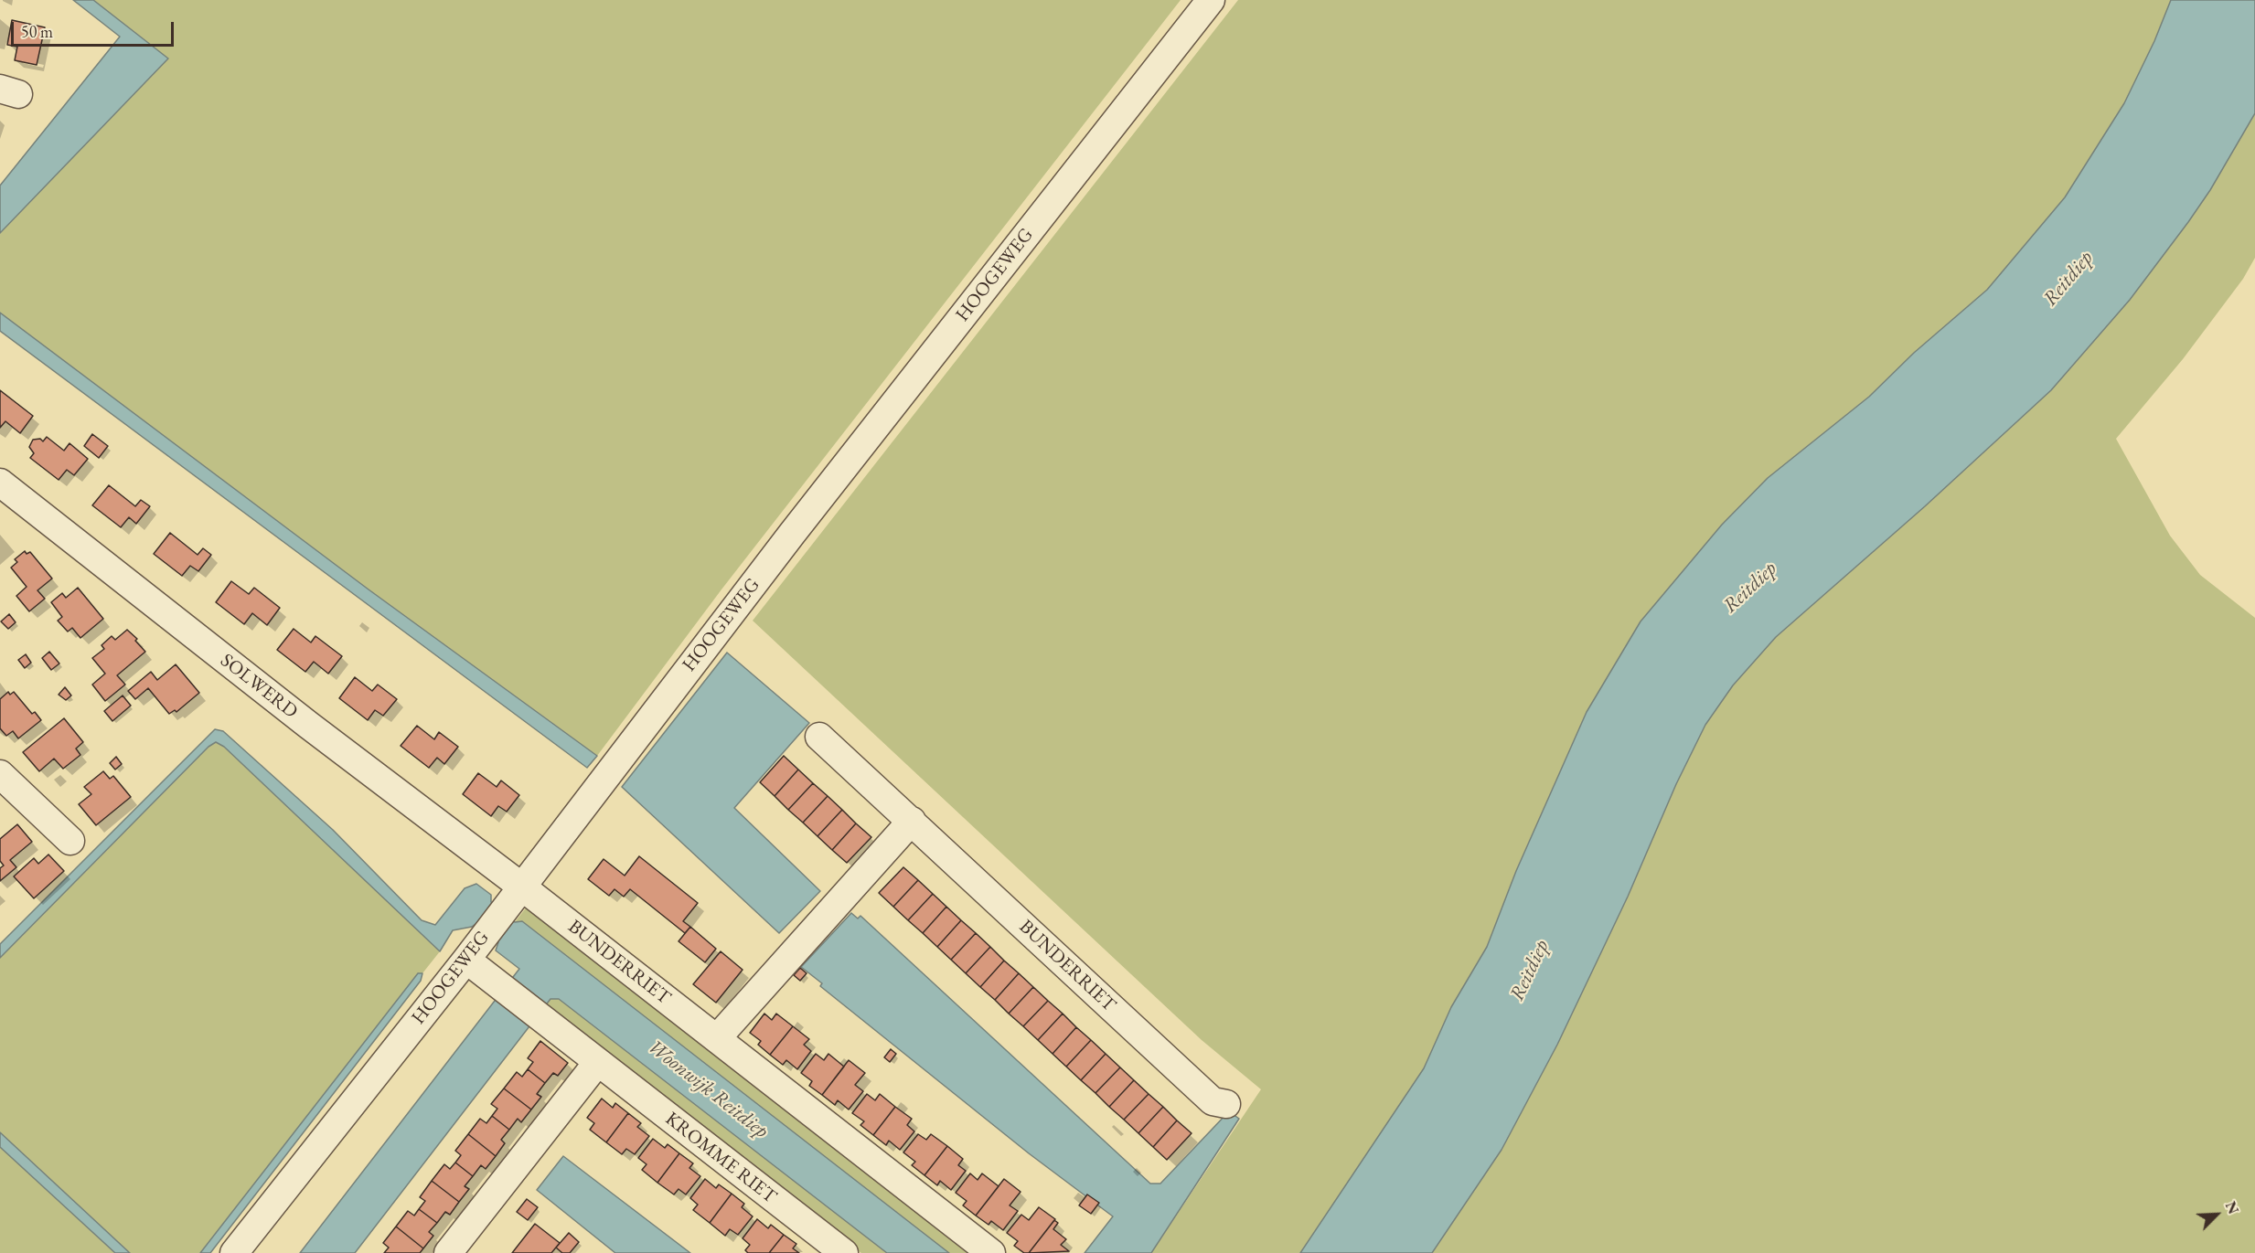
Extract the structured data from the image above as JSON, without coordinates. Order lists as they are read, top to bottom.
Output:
{
  "streets": {
    "street": [
      "HOOGEWEG",
      "SOLWERD",
      "BUNDERRIET",
      "KROMME RIET"
    ]
  },
  "crossings": [
    ["HOOGEWEG", "SOLWERD"],
    ["HOOGEWEG", "BUNDERRIET"],
    ["HOOGEWEG", "KROMME RIET"],
    ["SOLWERD", "BUNDERRIET"]
  ],
  "water": ["Reitdiep", "Woonwijk Reitdiep"],
  "scale_bar": "50 m",
  "north": "top right"
}
